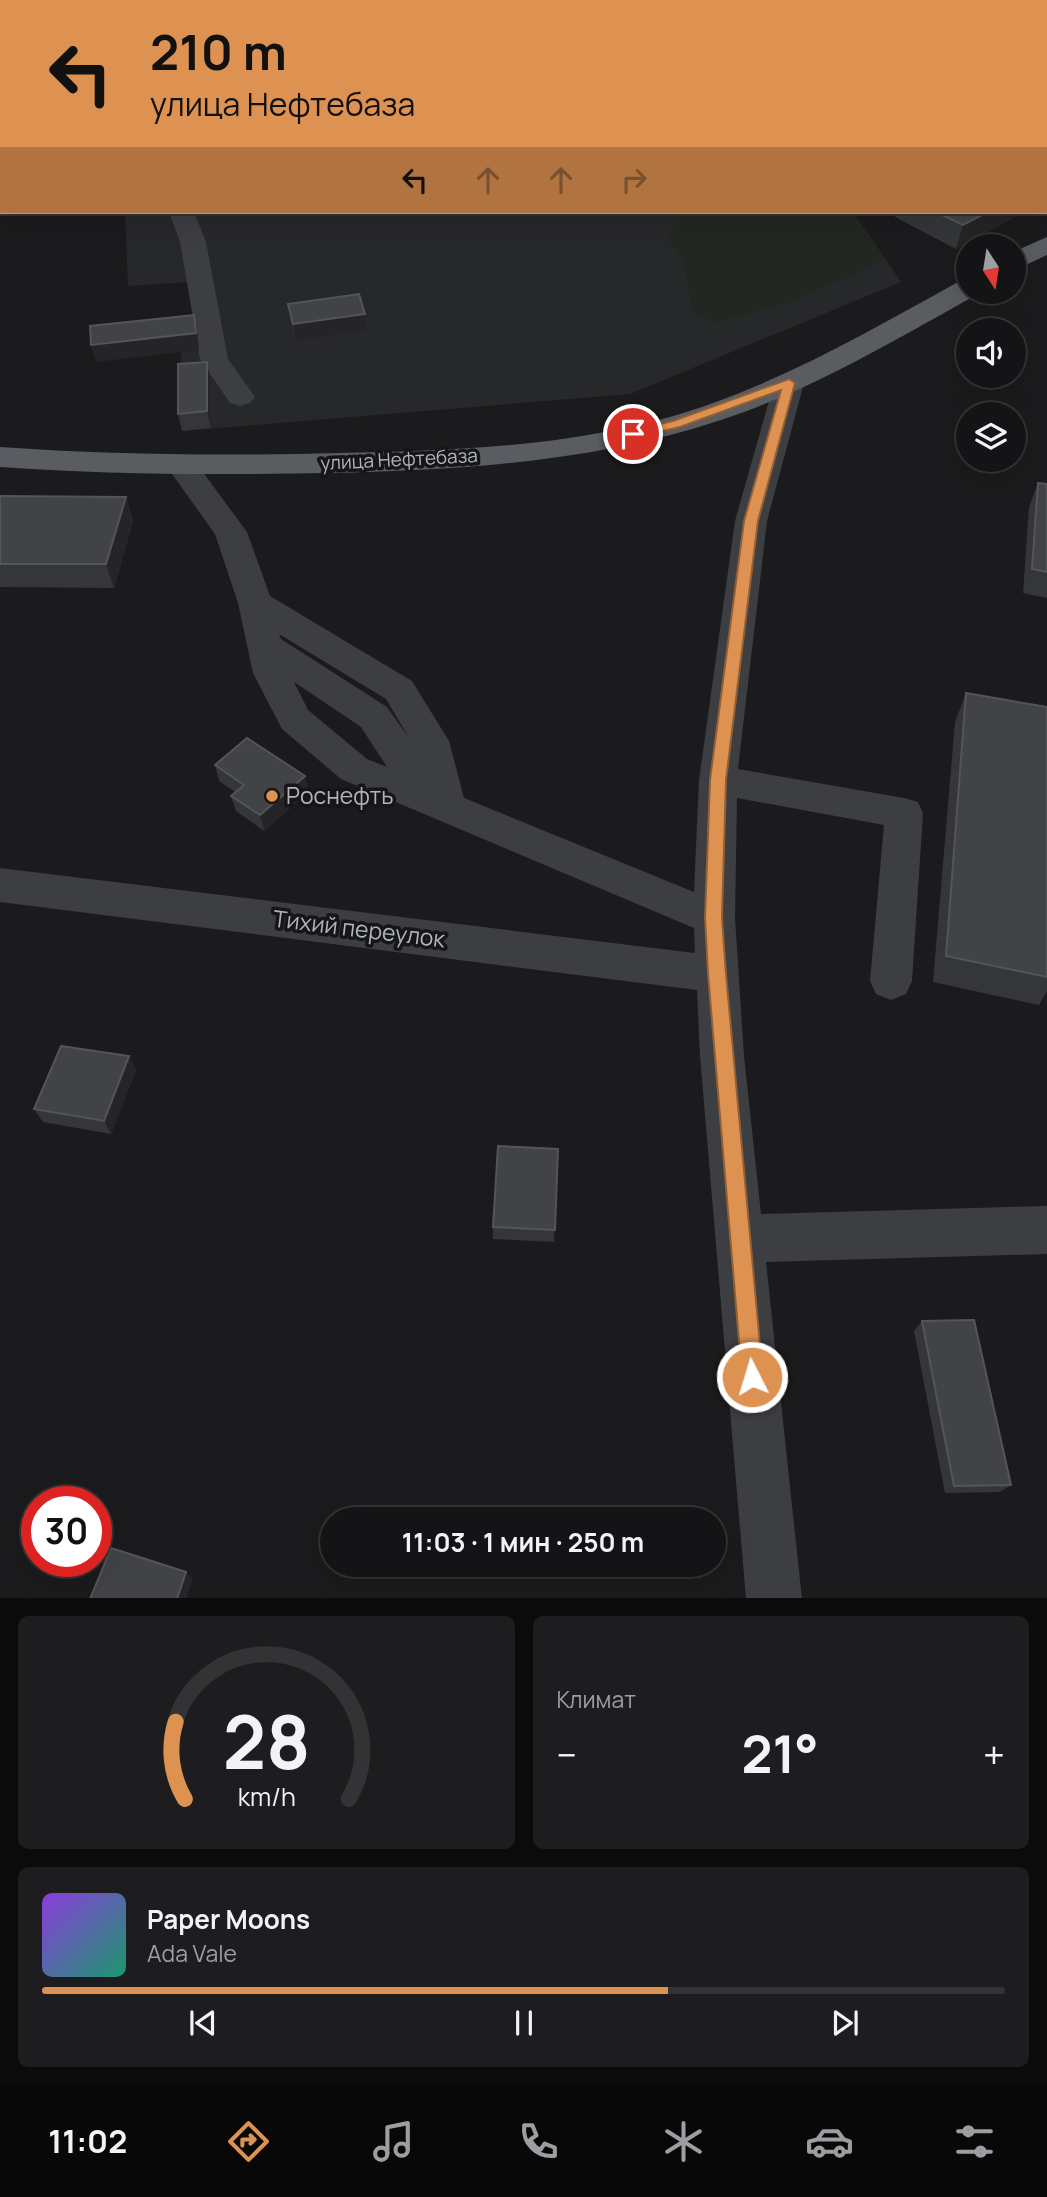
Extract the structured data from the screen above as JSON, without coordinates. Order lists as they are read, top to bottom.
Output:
{
  "streets": {
    "main road": ["улица Нефтебаза"],
    "street": ["Тихий переулок"]
  },
  "places": ["Роснефть"],
  "north": "bottom",
  "page": {
    "turn": ["210 m", "улица Нефтебаза"],
    "limit": "30",
    "trip": "11:03 · 1 мин · 250 m",
    "tile": "Климат",
    "heat": ["−", "21°", "+"],
    "song": ["Paper Moons", "Ada Vale"],
    "tabs": "11:02",
    "gauge": ["28", "km/h"]
  }
}
